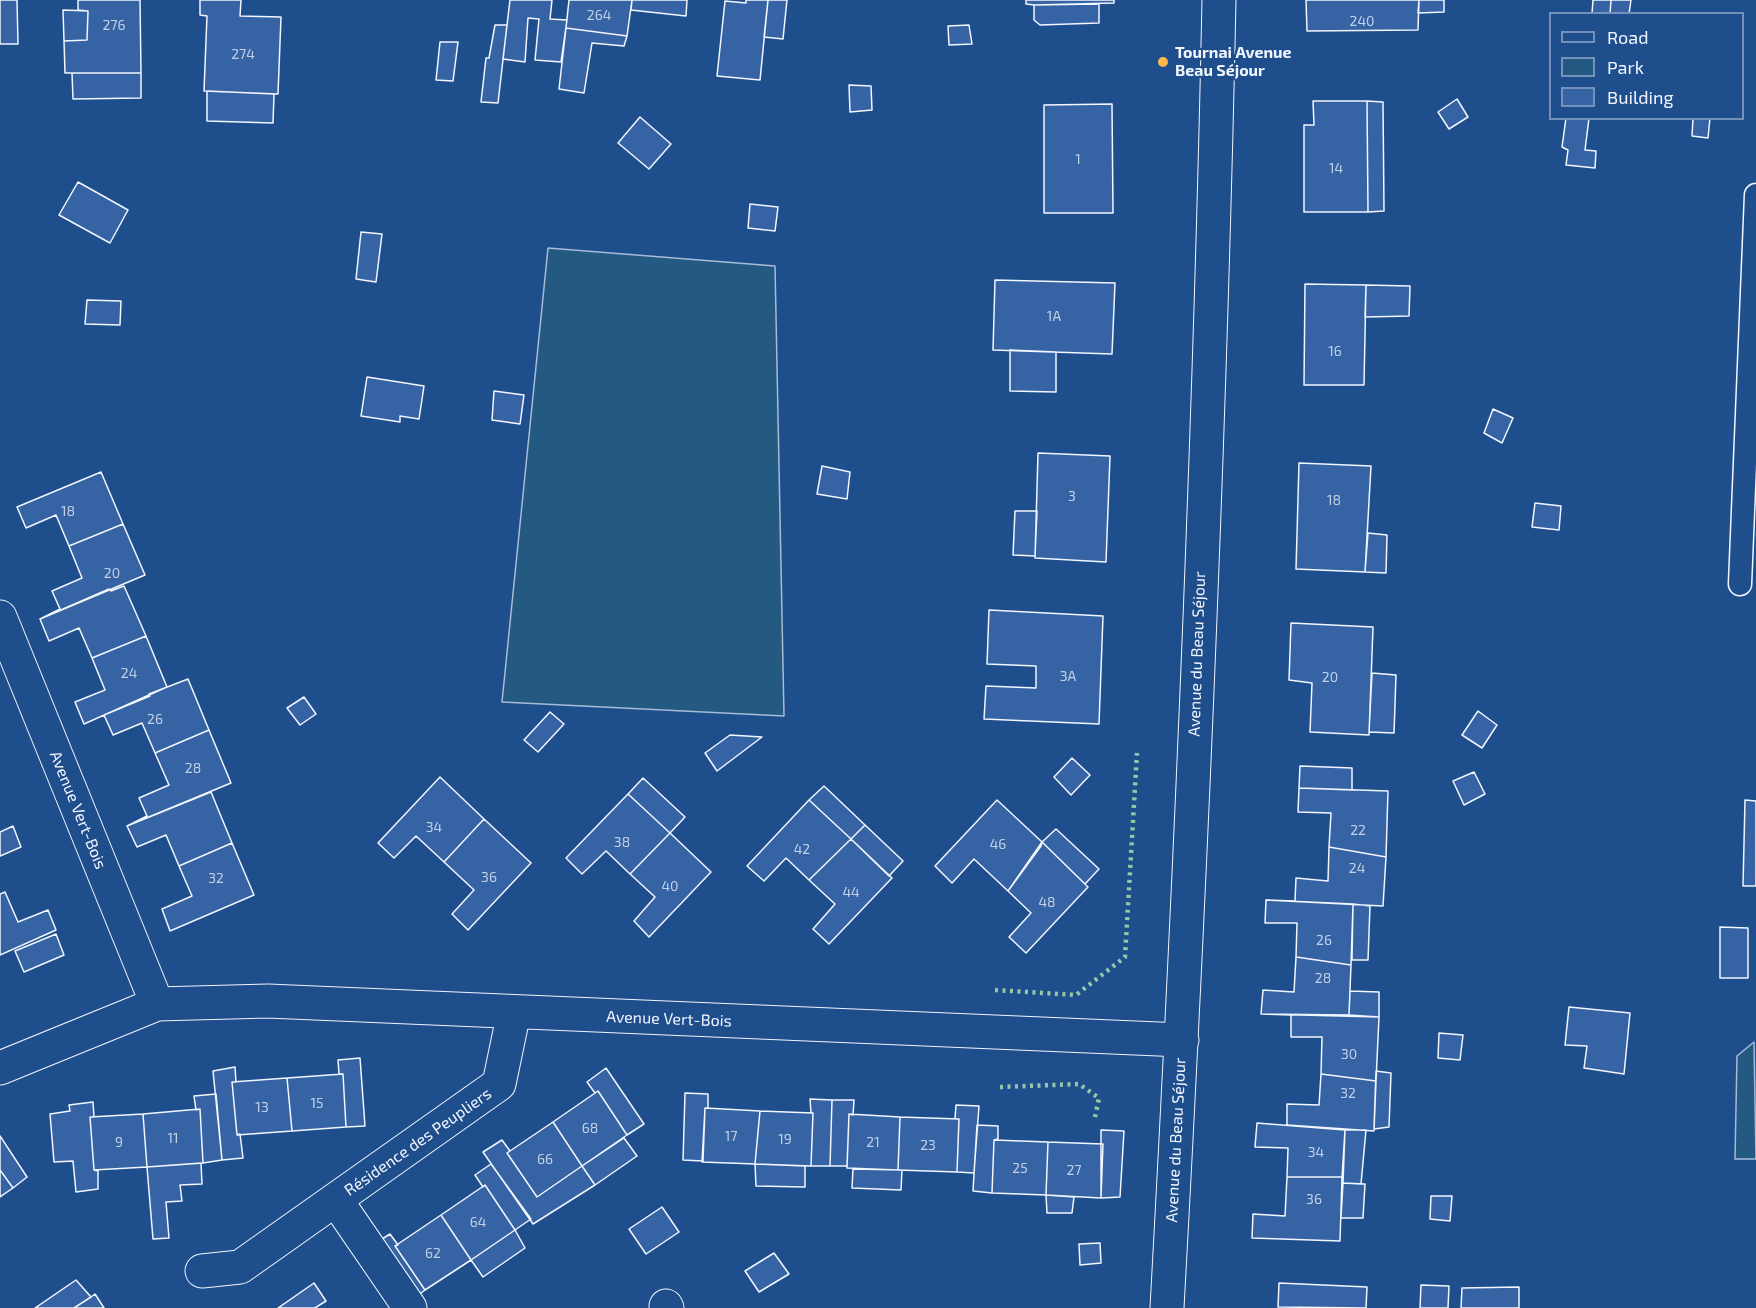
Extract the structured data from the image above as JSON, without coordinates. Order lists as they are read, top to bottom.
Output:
{
  "streets": {
    "street": ["Avenue du Beau Séjour", "Avenue Vert-Bois", "Résidence des Peupliers"]
  },
  "crossings": [
    ["Avenue du Beau Séjour", "Avenue Vert-Bois"],
    ["Avenue Vert-Bois", "Résidence des Peupliers"]
  ],
  "places": ["Tournai Avenue Beau Séjour"],
  "house_numbers": [
    "264",
    "240",
    "276",
    "274",
    "1",
    "14",
    "1A",
    "16",
    "3",
    "18",
    "18",
    "20",
    "24",
    "3A",
    "20",
    "26",
    "28",
    "34",
    "22",
    "38",
    "46",
    "42",
    "24",
    "36",
    "32",
    "40",
    "44",
    "48",
    "26",
    "28",
    "30",
    "32",
    "15",
    "13",
    "68",
    "17",
    "11",
    "19",
    "9",
    "21",
    "23",
    "34",
    "66",
    "25",
    "27",
    "36",
    "64",
    "62"
  ],
  "legend": ["Road", "Park", "Building"]
}
